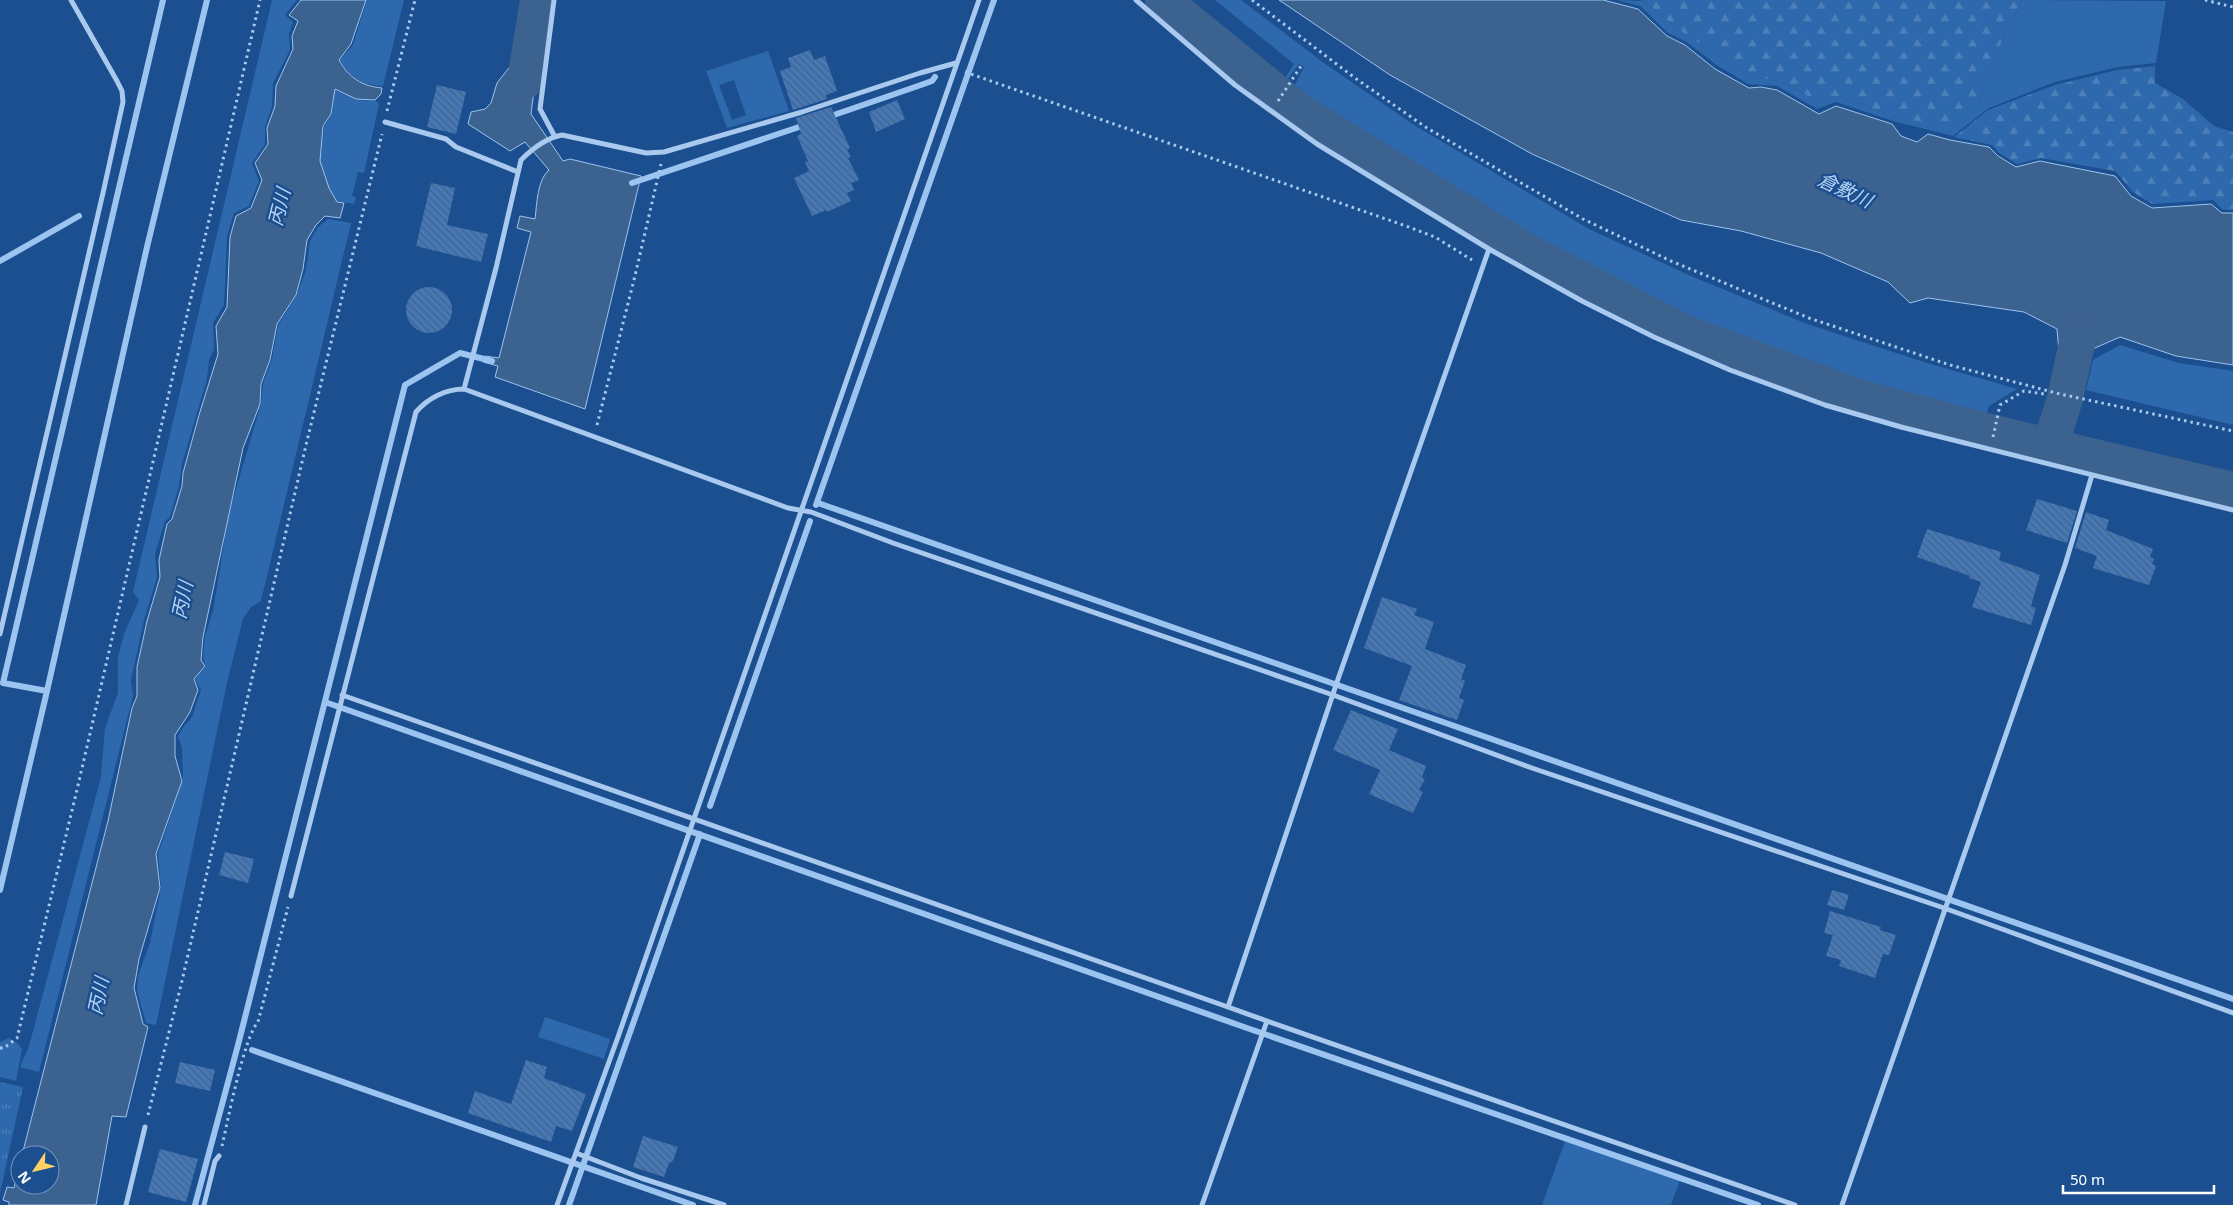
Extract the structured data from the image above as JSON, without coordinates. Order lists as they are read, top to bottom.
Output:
{
  "water": ["倉敷川", "丙川"],
  "scale_bar": "50 m",
  "north": "bottom left"
}
